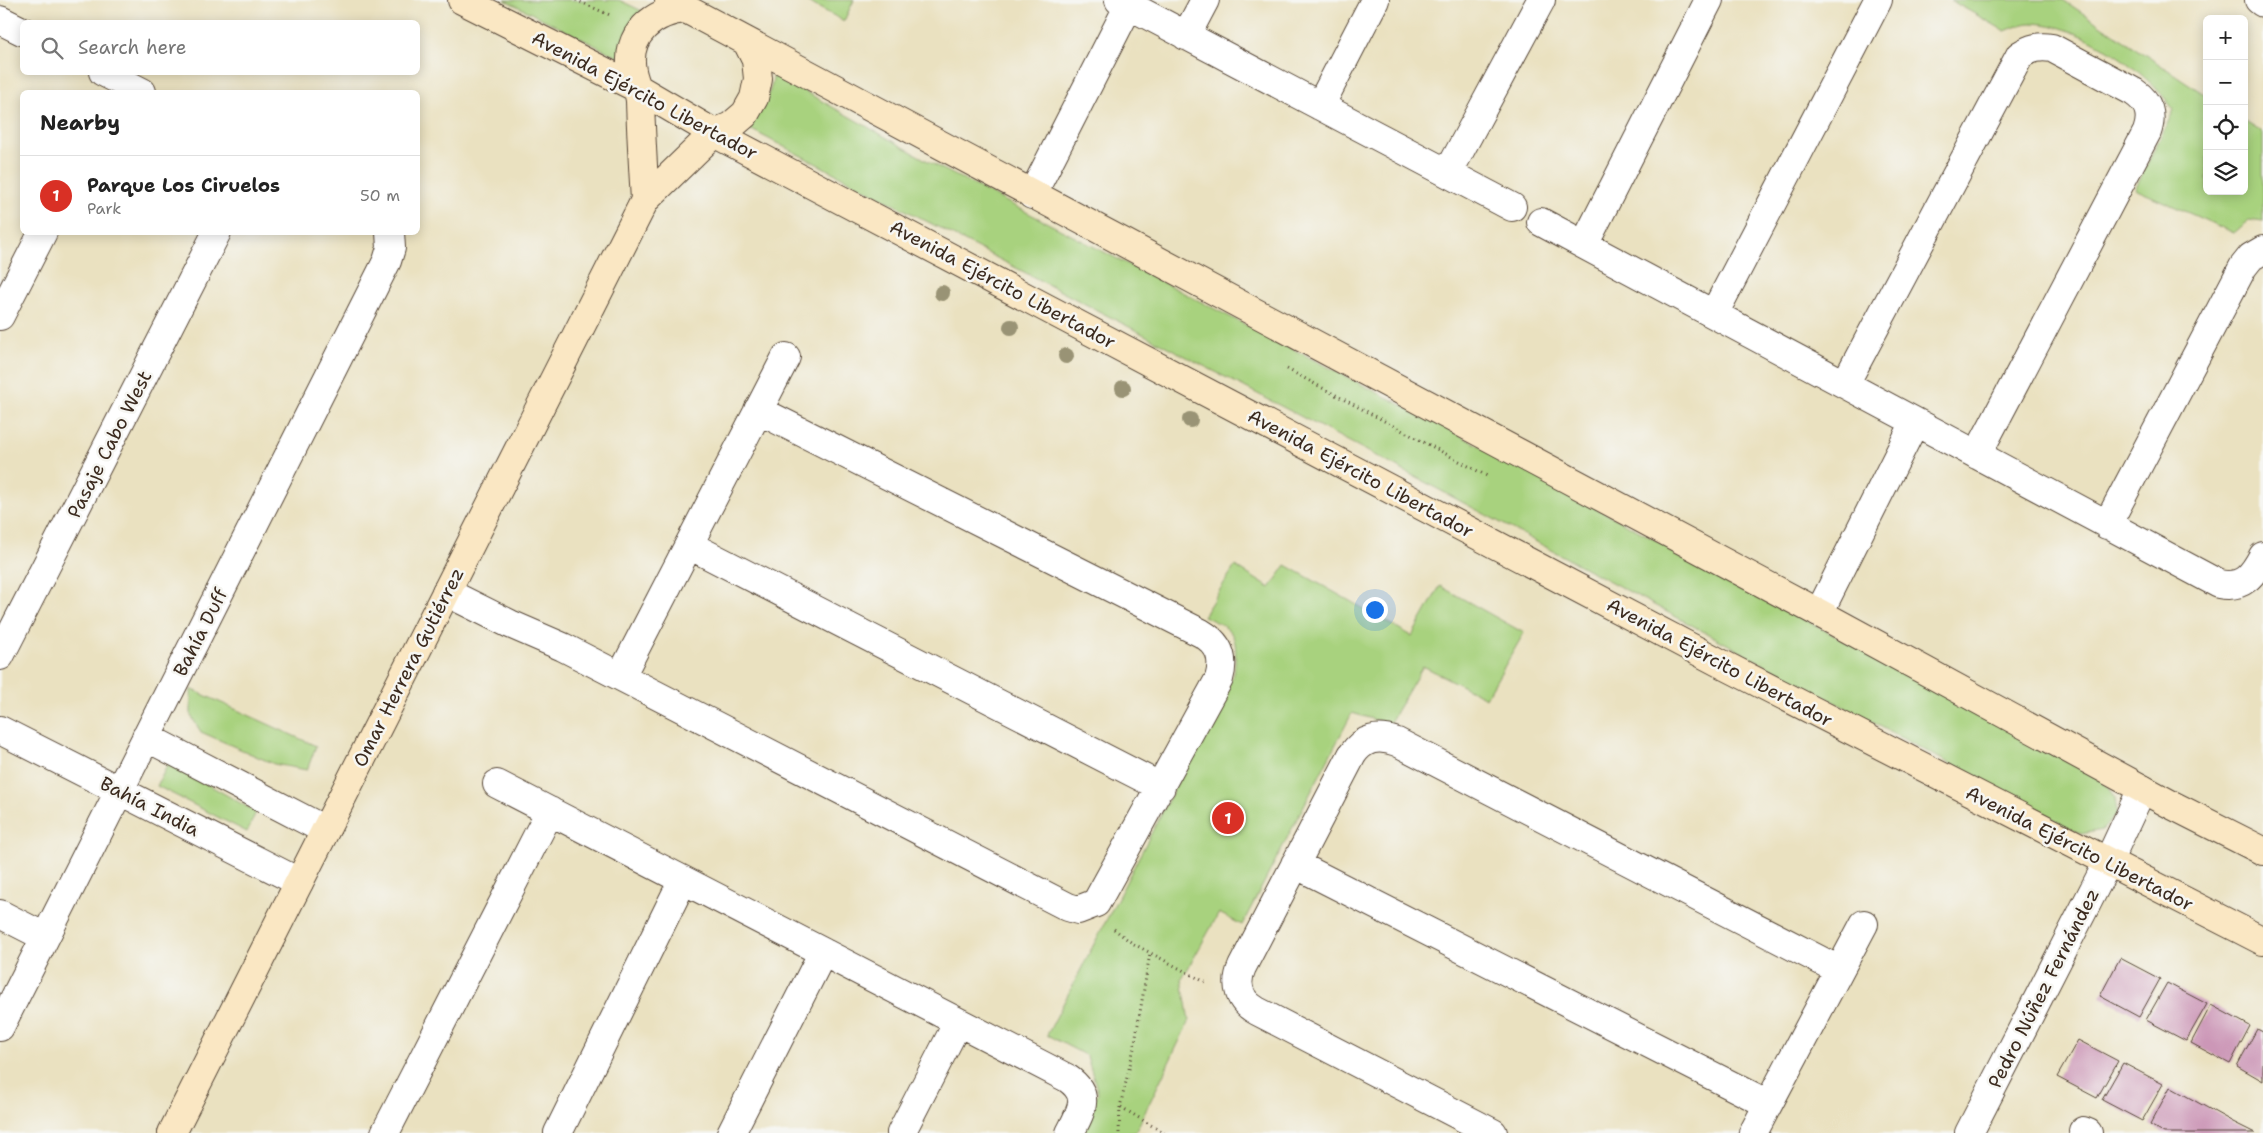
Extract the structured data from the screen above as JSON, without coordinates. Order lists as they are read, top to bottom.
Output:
{
  "streets": {
    "main road": ["Avenida Ejército Libertador", "Omar Herrera Gutiérrez"],
    "street": [
      "Pasaje Cabo West",
      "Bahía Duff",
      "Bahía India",
      "Pedro Núñez Fernández"
    ]
  },
  "crossings": [
    ["Avenida Ejército Libertador", "Omar Herrera Gutiérrez"],
    ["Avenida Ejército Libertador", "Pedro Núñez Fernández"],
    ["Bahía Duff", "Bahía India"],
    ["Omar Herrera Gutiérrez", "Bahía India"]
  ],
  "page": {
    "map_buttons": ["+", "−"],
    "search": "Search here",
    "heading": "Nearby",
    "list": [
      {
        "mark": "1",
        "name": "Parque Los Ciruelos",
        "note": "Park",
        "value": "50 m"
      }
    ],
    "pins": "1"
  }
}
